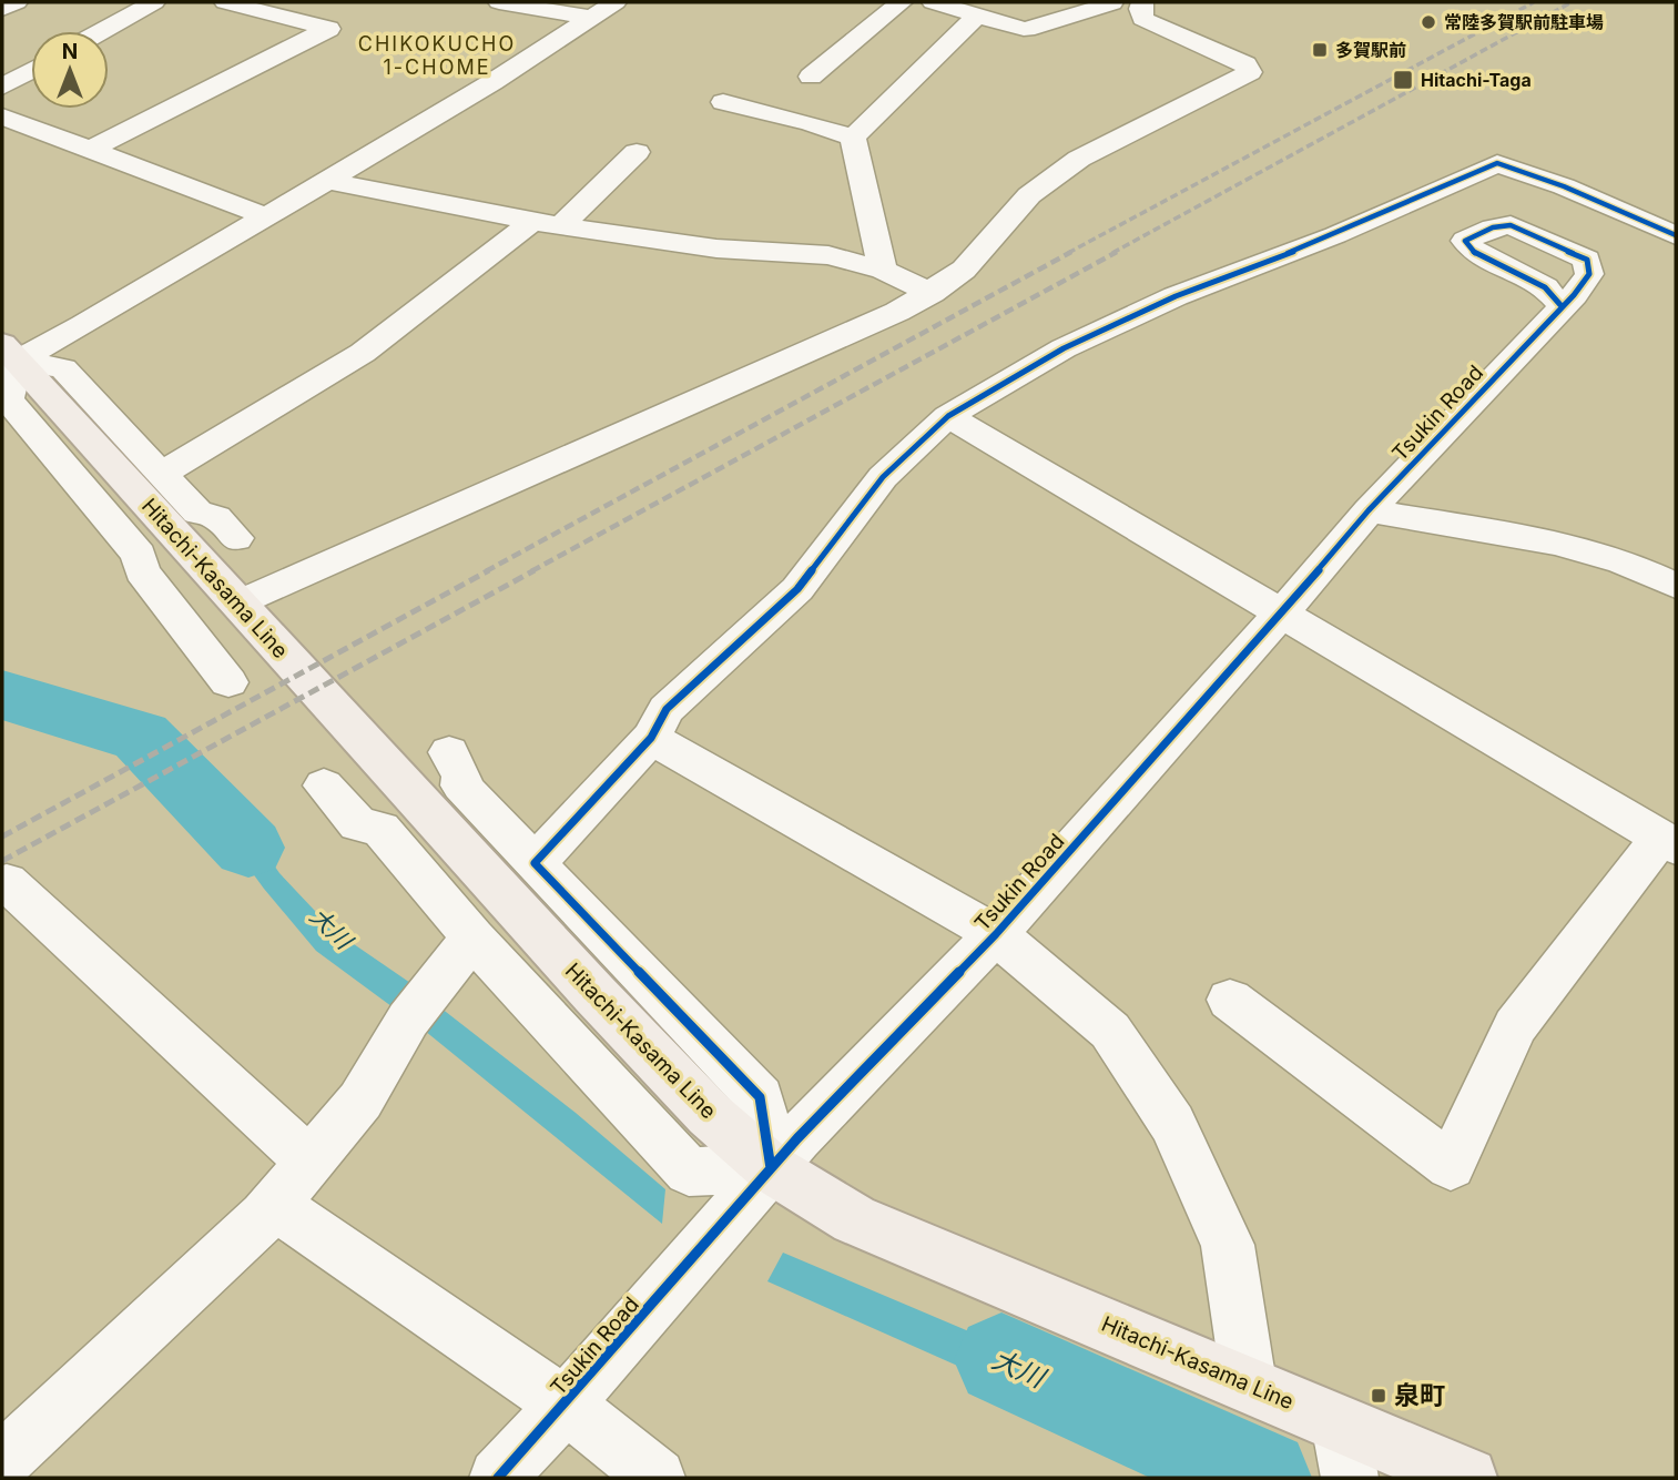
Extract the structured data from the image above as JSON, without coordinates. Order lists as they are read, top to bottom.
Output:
{
  "streets": {
    "main road": ["Hitachi-Kasama Line"],
    "street": ["Tsukin Road"]
  },
  "crossings": [
    ["Tsukin Road", "Hitachi-Kasama Line"]
  ],
  "districts": ["CHIKOKUCHO 1-CHOME"],
  "water": ["大川"],
  "places": {
    "other": ["常陸多賀駅前駐車場"],
    "transit": ["多賀駅前", "Hitachi-Taga", "泉町"]
  },
  "north": "top"
}
